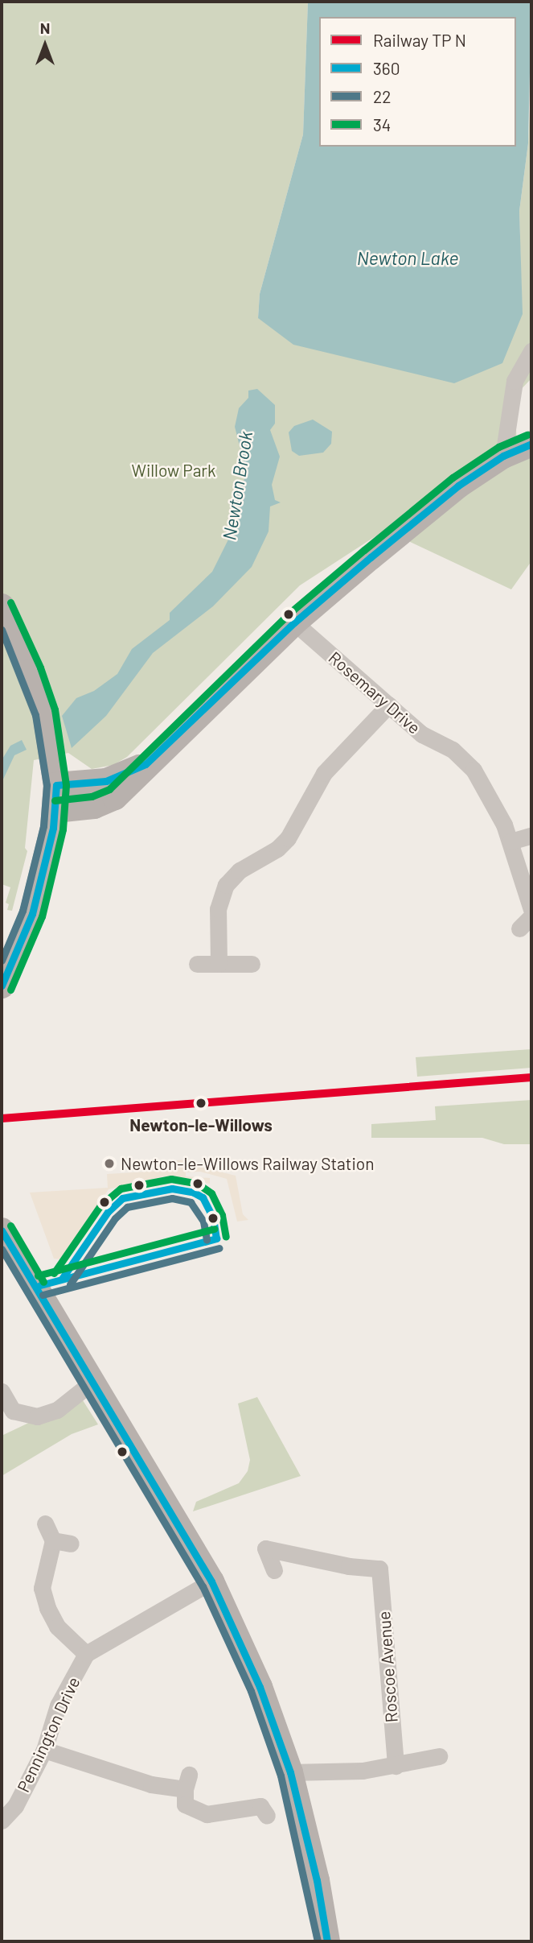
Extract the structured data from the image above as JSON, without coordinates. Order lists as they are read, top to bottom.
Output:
{
  "streets": {
    "street": ["Rosemary Drive", "Roscoe Avenue", "Pennington Drive"]
  },
  "water": ["Newton Lake", "Newton Brook"],
  "parks": ["Willow Park"],
  "places": ["Newton-le-Willows", "Newton-le-Willows Railway Station"],
  "lines": ["transit line 34", "transit line 360", "transit line 22"],
  "legend": [
    "Railway TP N",
    "360",
    "22",
    "34"
  ],
  "north": "top"
}
